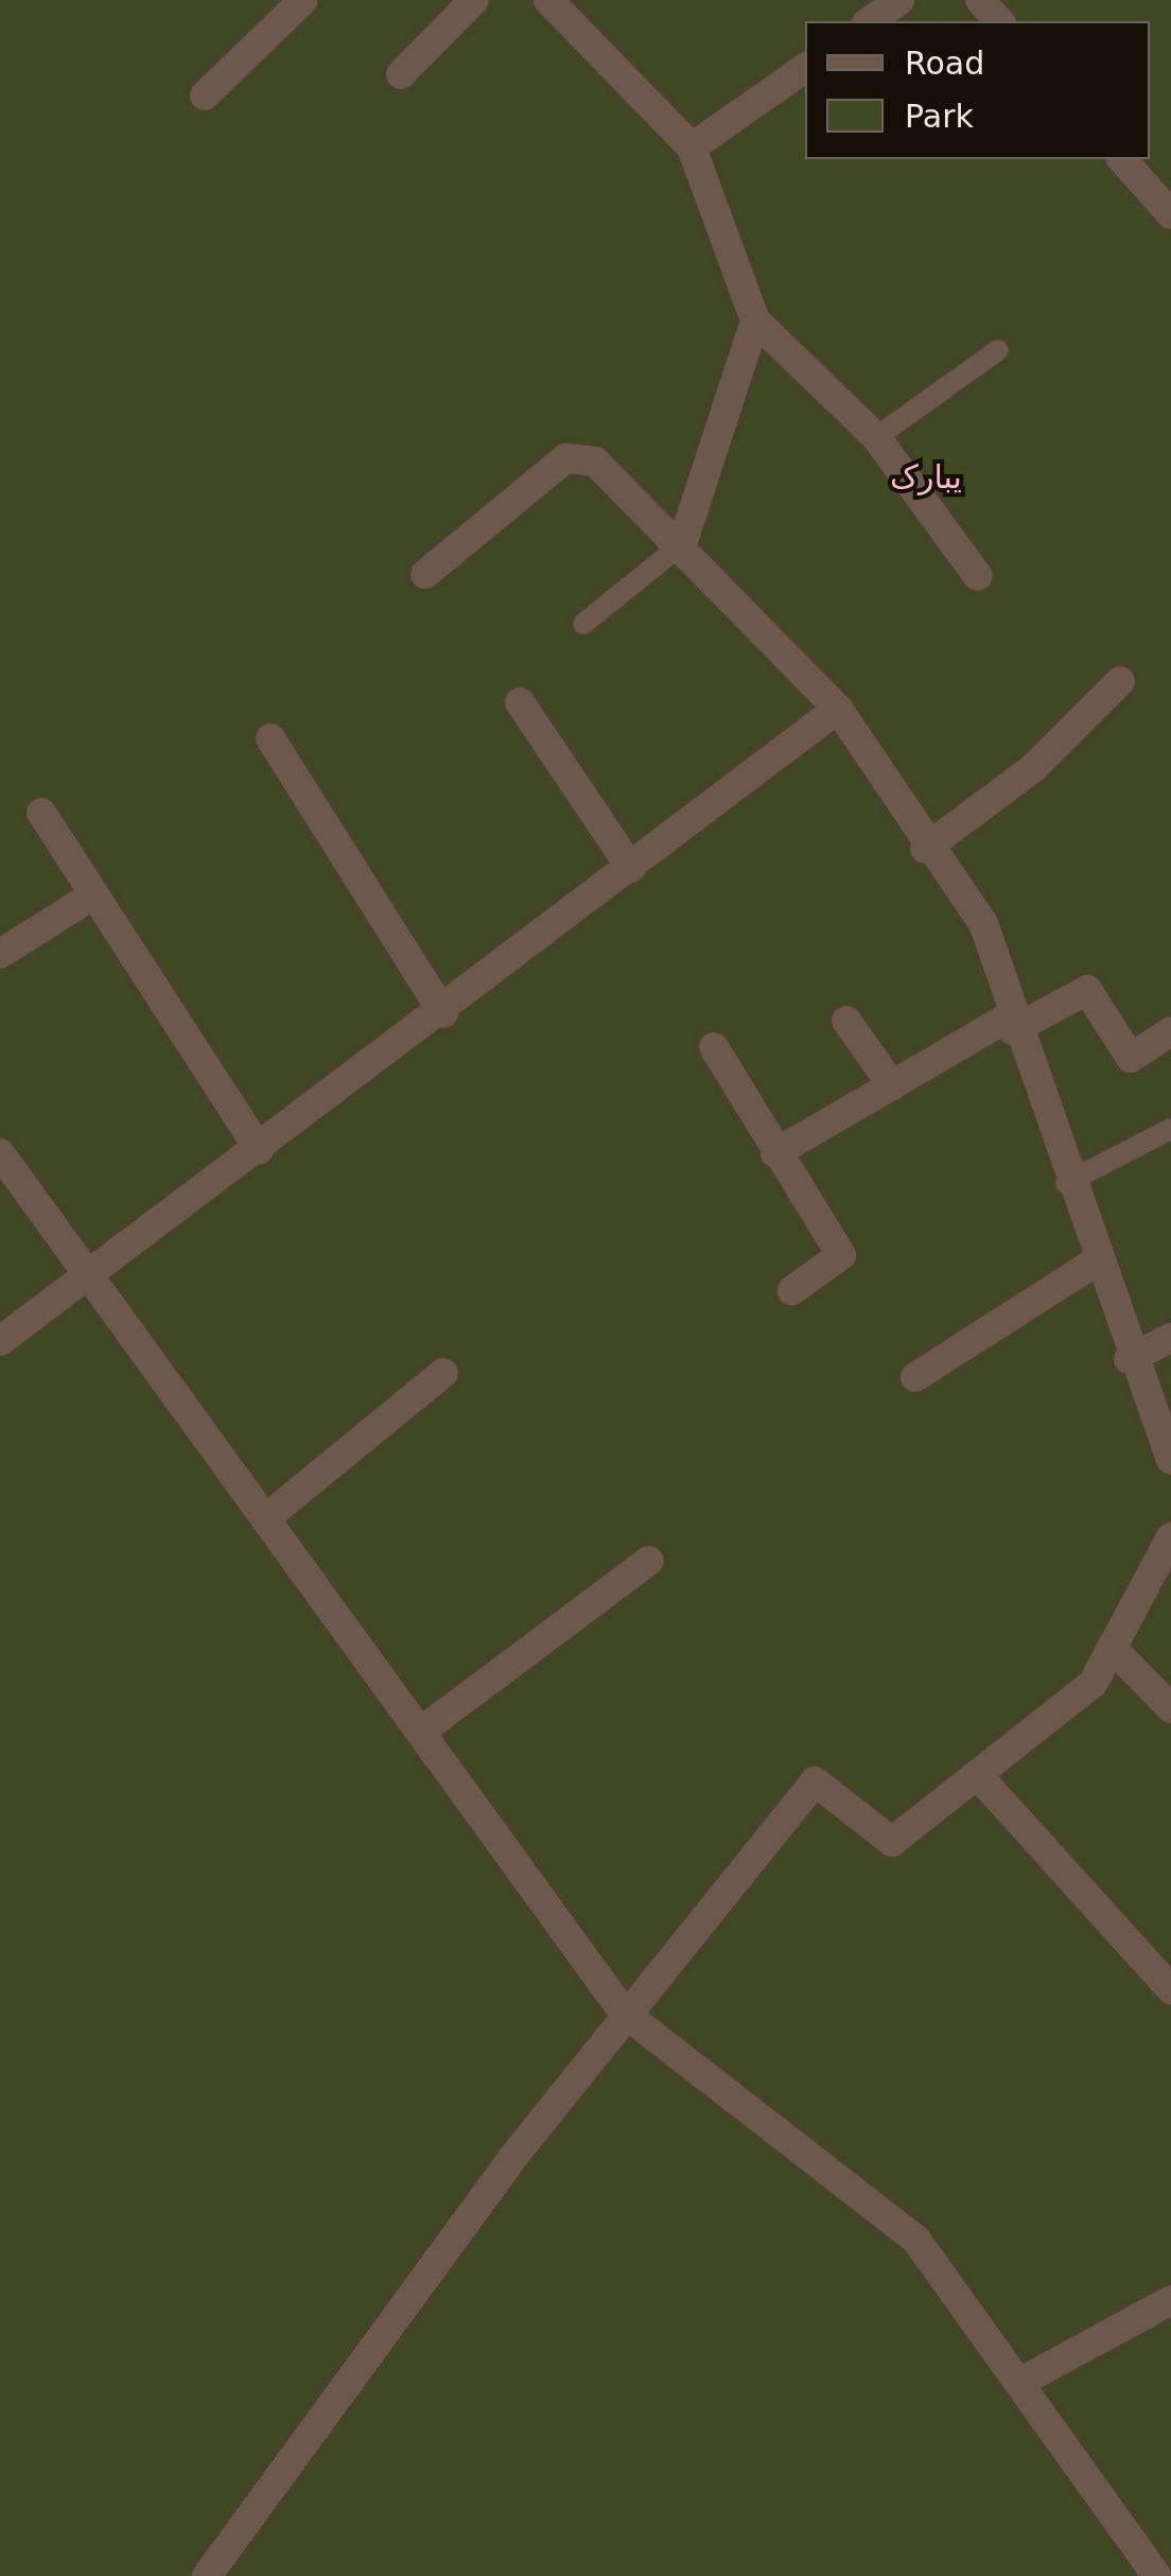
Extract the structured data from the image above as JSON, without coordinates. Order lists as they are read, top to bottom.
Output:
{
  "districts": ["یبارک"],
  "legend": ["Road", "Park"]
}
